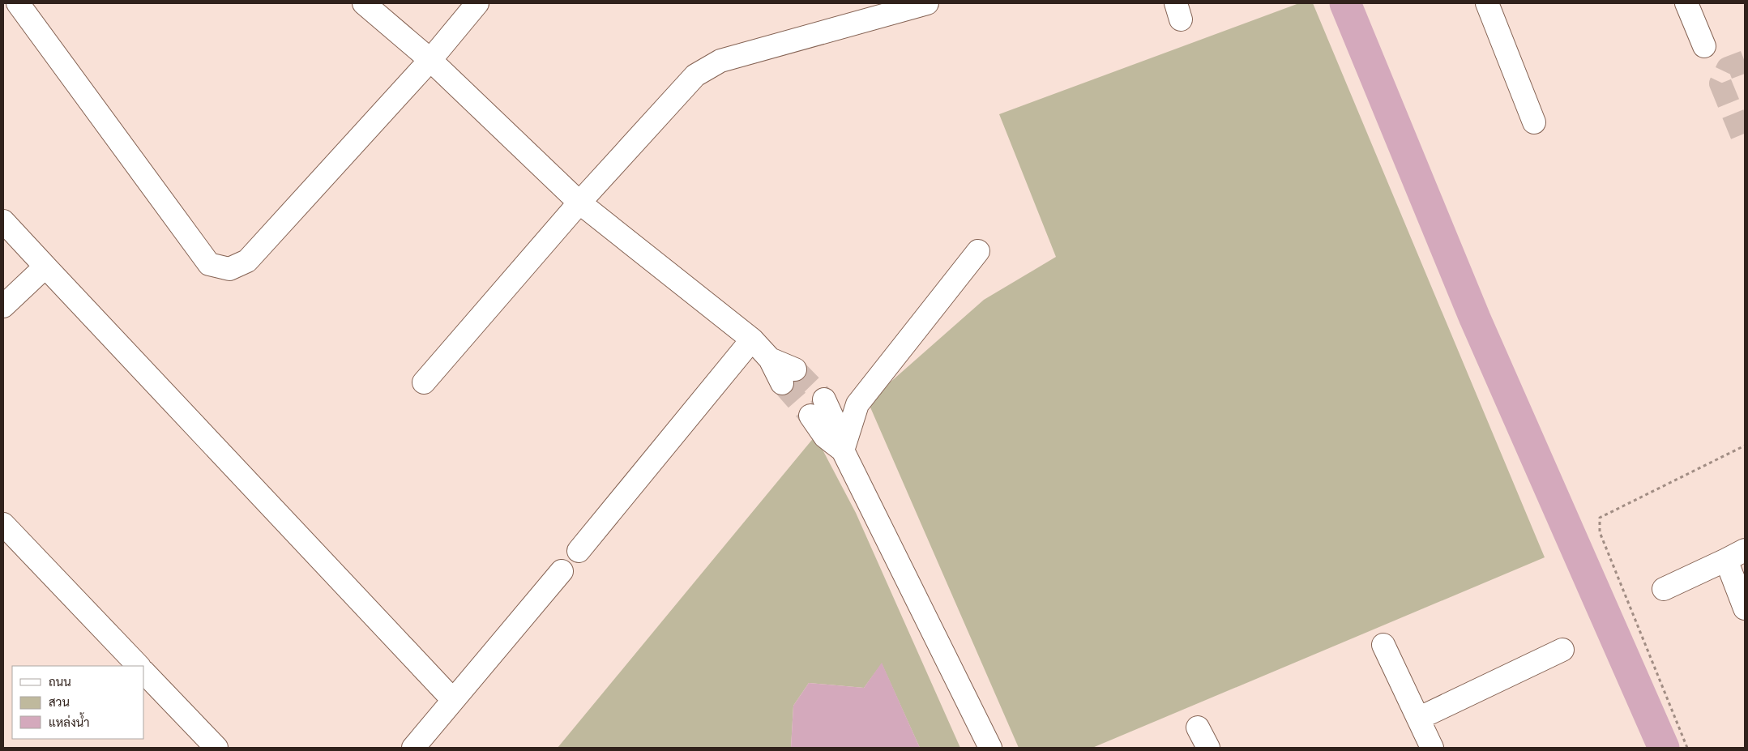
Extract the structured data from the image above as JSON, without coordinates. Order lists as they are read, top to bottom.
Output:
{
  "legend": ["ถนน", "สวน", "แหล่งน้ำ"]
}
